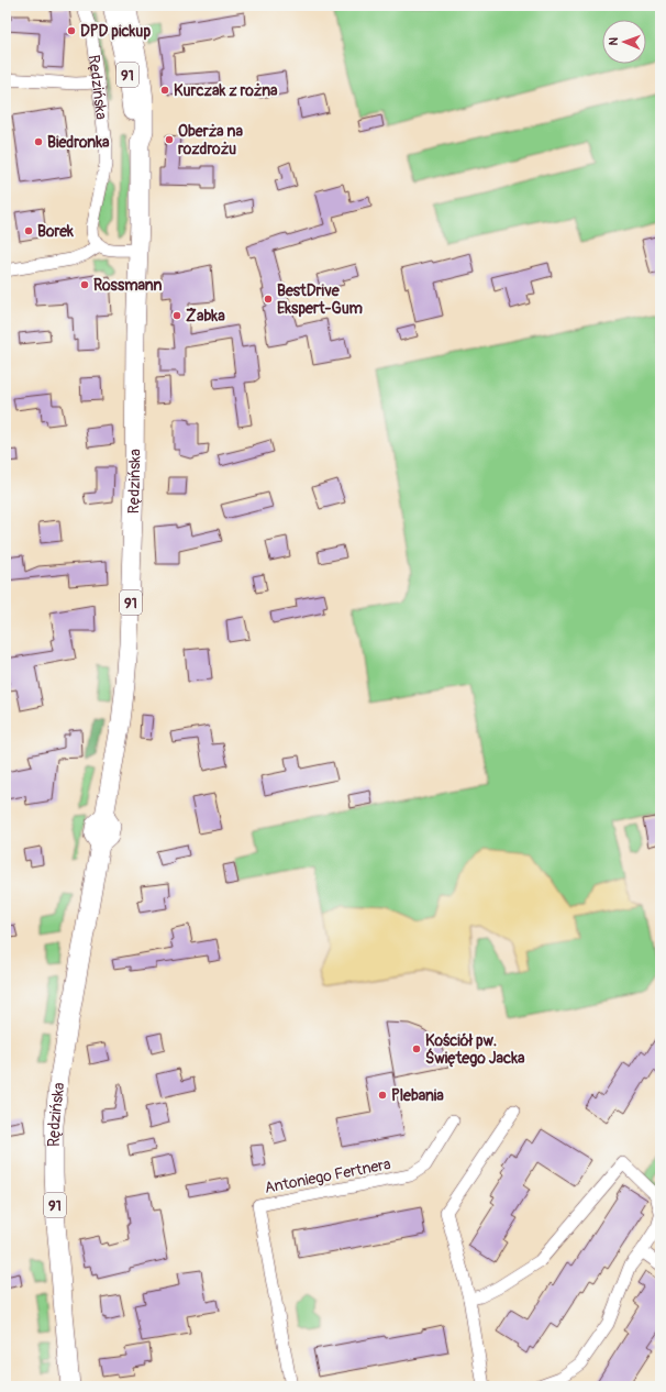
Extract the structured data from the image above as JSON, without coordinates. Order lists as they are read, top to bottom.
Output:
{
  "streets": {
    "main road": ["91", "Rędzińska"],
    "street": ["Antoniego Fertnera"]
  },
  "places": [
    "DPD pickup",
    "Kurczak z rożna",
    "Oberża na rozdrożu",
    "Biedronka",
    "Borek",
    "Rossmann",
    "BestDrive Ekspert-Gum",
    "Żabka",
    "Kościół pw. Świętego Jacka",
    "Plebania"
  ],
  "north": "left"
}
